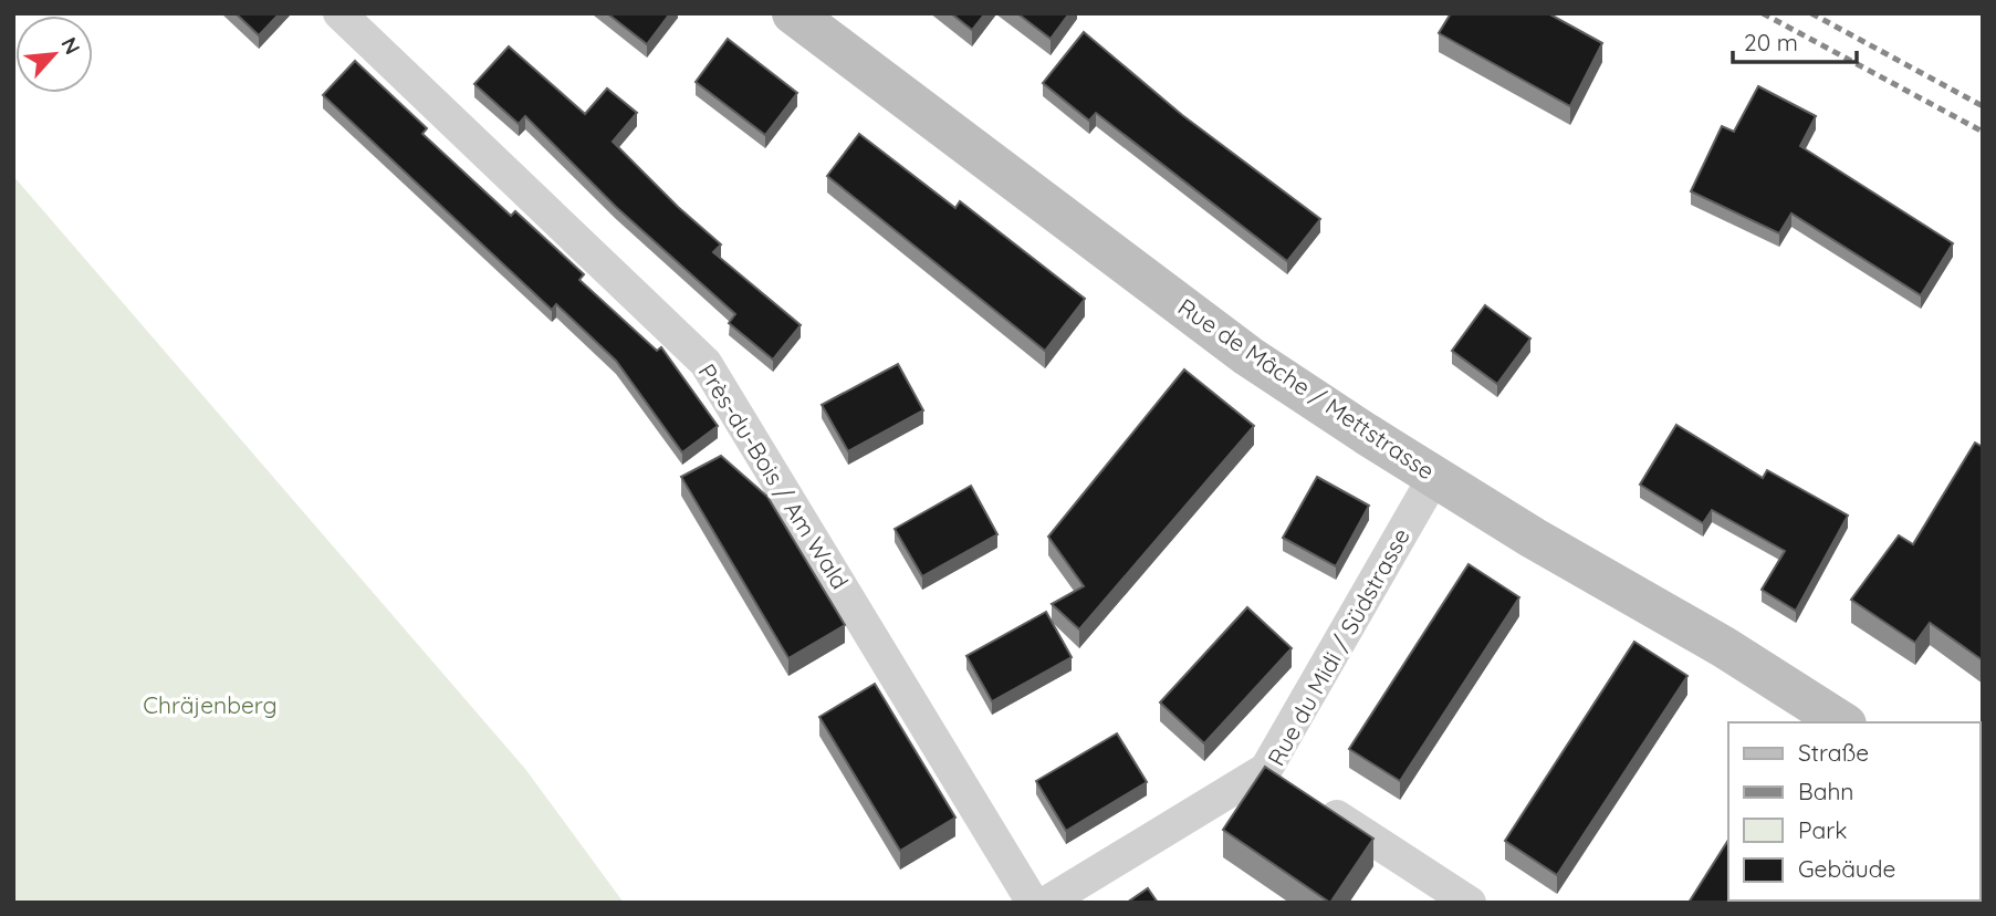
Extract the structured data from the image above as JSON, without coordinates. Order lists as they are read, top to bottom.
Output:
{
  "streets": {
    "main road": ["Rue de Mâche / Mettstrasse"],
    "street": ["Près-du-Bois / Am Wald", "Rue du Midi / Südstrasse"]
  },
  "crossings": [
    ["Rue de Mâche / Mettstrasse", "Rue du Midi / Südstrasse"]
  ],
  "parks": ["Chräjenberg"],
  "legend": [
    "Straße",
    "Bahn",
    "Park",
    "Gebäude"
  ],
  "scale_bar": "20 m",
  "north": "top right"
}
